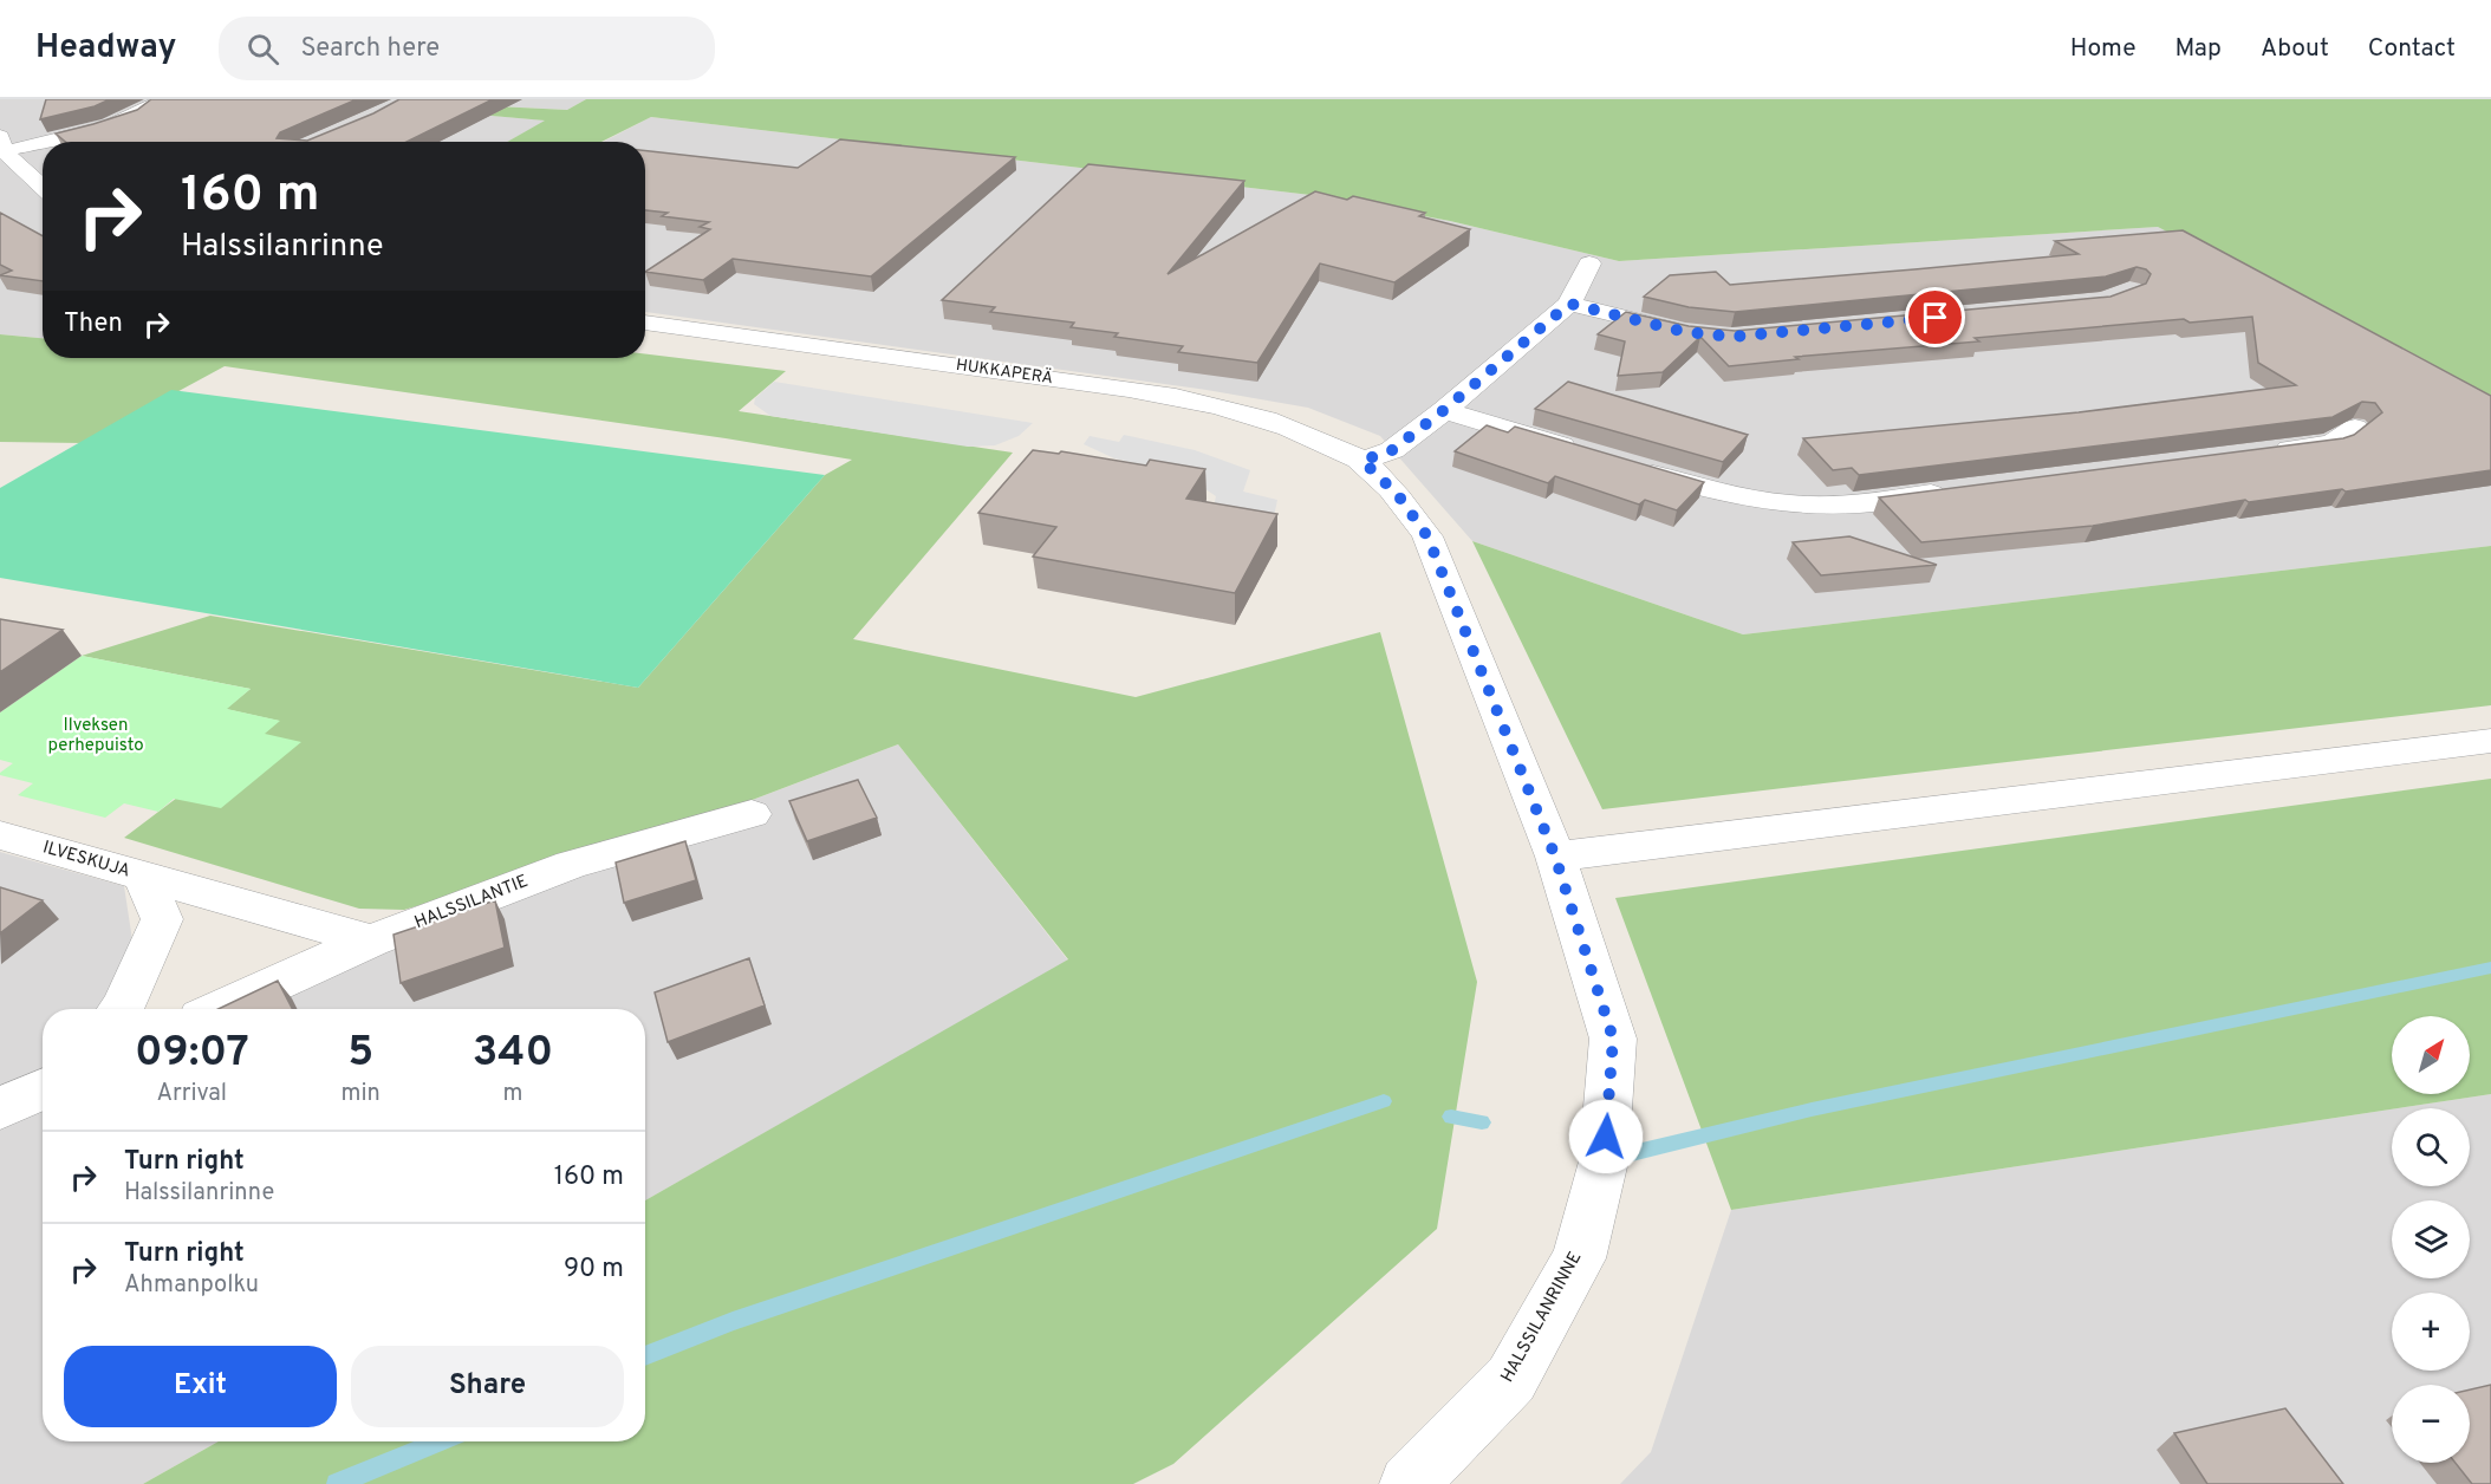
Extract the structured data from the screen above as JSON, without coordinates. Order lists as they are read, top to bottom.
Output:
{
  "streets": {
    "street": [
      "HUKKAPERÄ",
      "ILVESKUJA",
      "HALSSILANTIE",
      "HALSSILANRINNE"
    ]
  },
  "crossings": [
    ["HUKKAPERÄ", "HALSSILANRINNE"]
  ],
  "parks": ["Ilveksen perhepuisto"],
  "north": "top right",
  "page": {
    "header": "Headway",
    "search": "Search here",
    "nav": [
      "Home",
      "Map",
      "About",
      "Contact"
    ],
    "turn": ["160 m", "Halssilanrinne"],
    "then": "Then",
    "eta": [
      "09:07",
      "Arrival",
      "5",
      "min",
      "340",
      "m"
    ],
    "map_buttons": ["+", "−"],
    "list": [
      {
        "name": "Turn right",
        "note": "Halssilanrinne",
        "value": "160 m"
      },
      {
        "name": "Turn right",
        "note": "Ahmanpolku",
        "value": "90 m"
      }
    ],
    "buttons": ["Exit", "Share"]
  }
}
